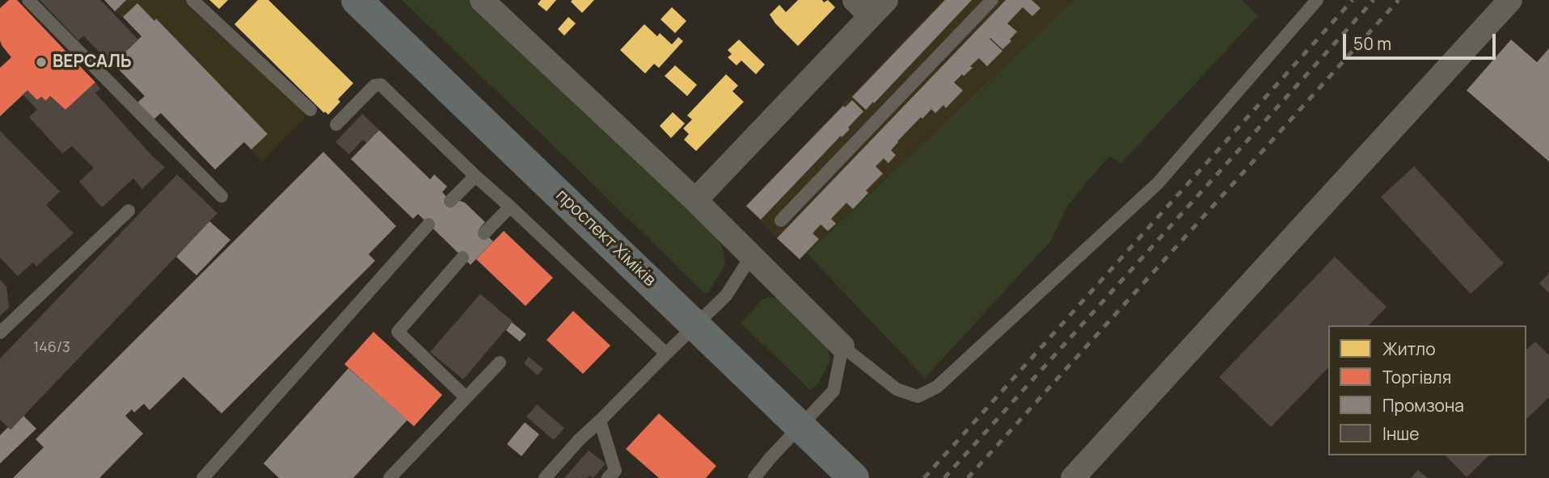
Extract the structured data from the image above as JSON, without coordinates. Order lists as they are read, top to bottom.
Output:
{
  "streets": {
    "main road": ["проспект Хіміків"]
  },
  "places": ["ВЕРСАЛЬ"],
  "house_numbers": ["146/3"],
  "legend": [
    "Житло",
    "Торгівля",
    "Промзона",
    "Інше"
  ],
  "scale_bar": "50 m"
}
